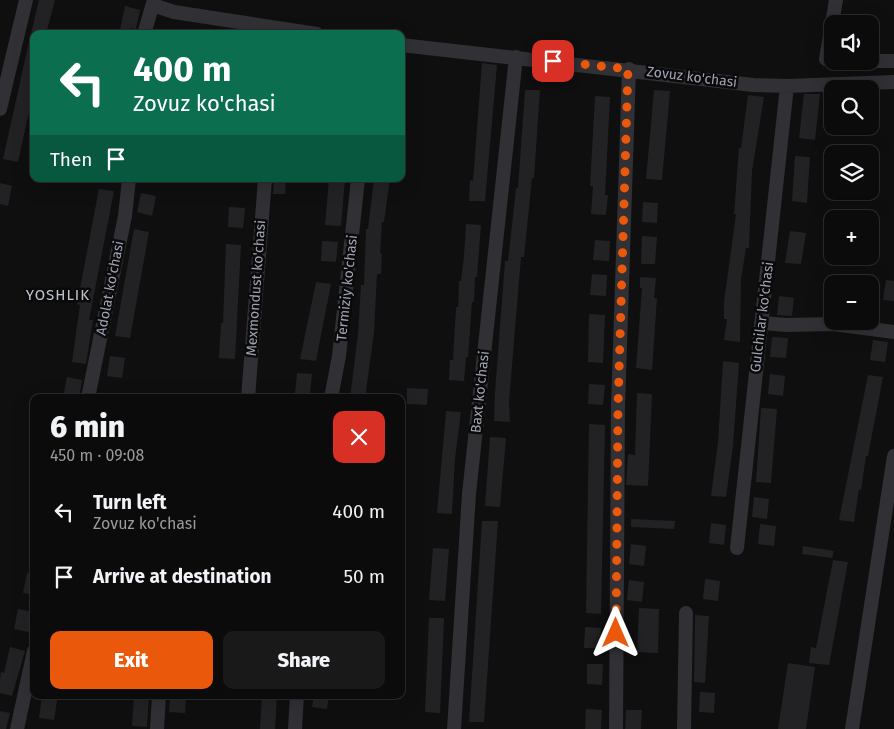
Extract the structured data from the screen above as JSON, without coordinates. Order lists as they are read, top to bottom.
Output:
{
  "streets": {
    "street": [
      "Zovuz ko'chasi",
      "Adolat ko'chasi",
      "Mexmondust ko'chasi",
      "Termiziy ko'chasi",
      "Gulchilar ko'chasi",
      "Baxt ko'chasi"
    ]
  },
  "crossings": [
    ["Zovuz ko'chasi", "Gulchilar ko'chasi"],
    ["Zovuz ko'chasi", "Baxt ko'chasi"]
  ],
  "districts": ["YOSHLIK"],
  "page": {
    "map_buttons": ["+", "−"],
    "turn": ["400 m", "Zovuz ko'chasi"],
    "then": "Then",
    "heading": ["6 min", "450 m · 09:08"],
    "list": [
      {
        "name": "Turn left",
        "note": "Zovuz ko'chasi",
        "value": "400 m"
      },
      {
        "name": "Arrive at destination",
        "value": "50 m"
      }
    ],
    "buttons": ["Exit", "Share"]
  }
}
